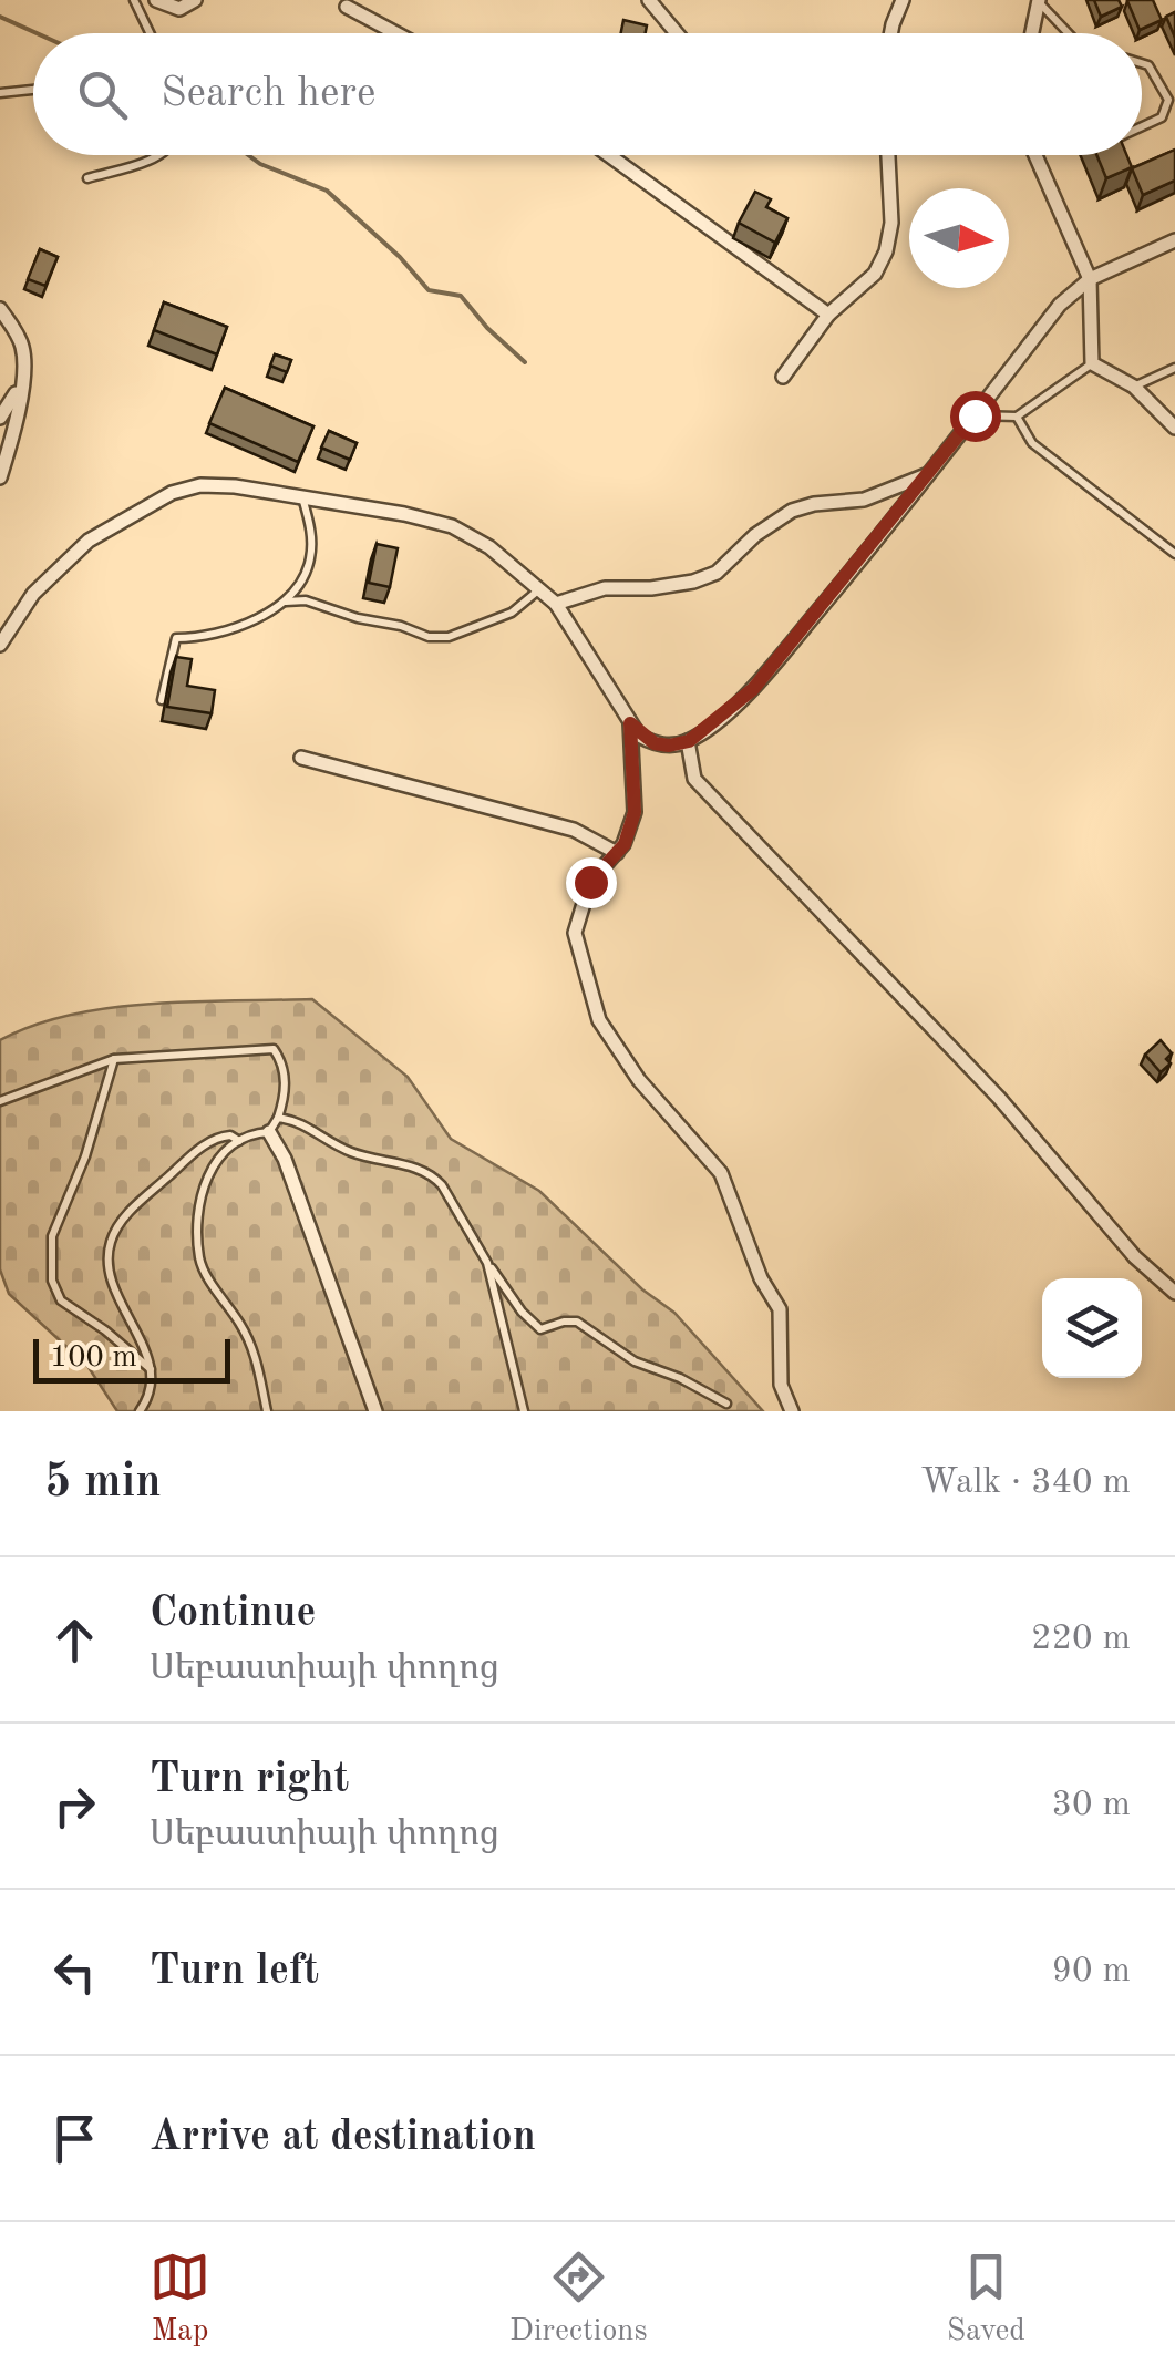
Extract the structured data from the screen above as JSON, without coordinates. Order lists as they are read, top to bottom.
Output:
{
  "scale_bar": "100 m",
  "north": "right",
  "page": {
    "search": "Search here",
    "scale": "100 m",
    "heading": ["5 min", "Walk · 340 m"],
    "list": [
      ["Continue", "Սեբաստիայի փողոց", "220 m"],
      ["Turn right", "Սեբաստիայի փողոց", "30 m"],
      ["Turn left", "90 m"],
      "Arrive at destination"
    ],
    "nav": ["Map", "Directions", "Saved"]
  }
}
